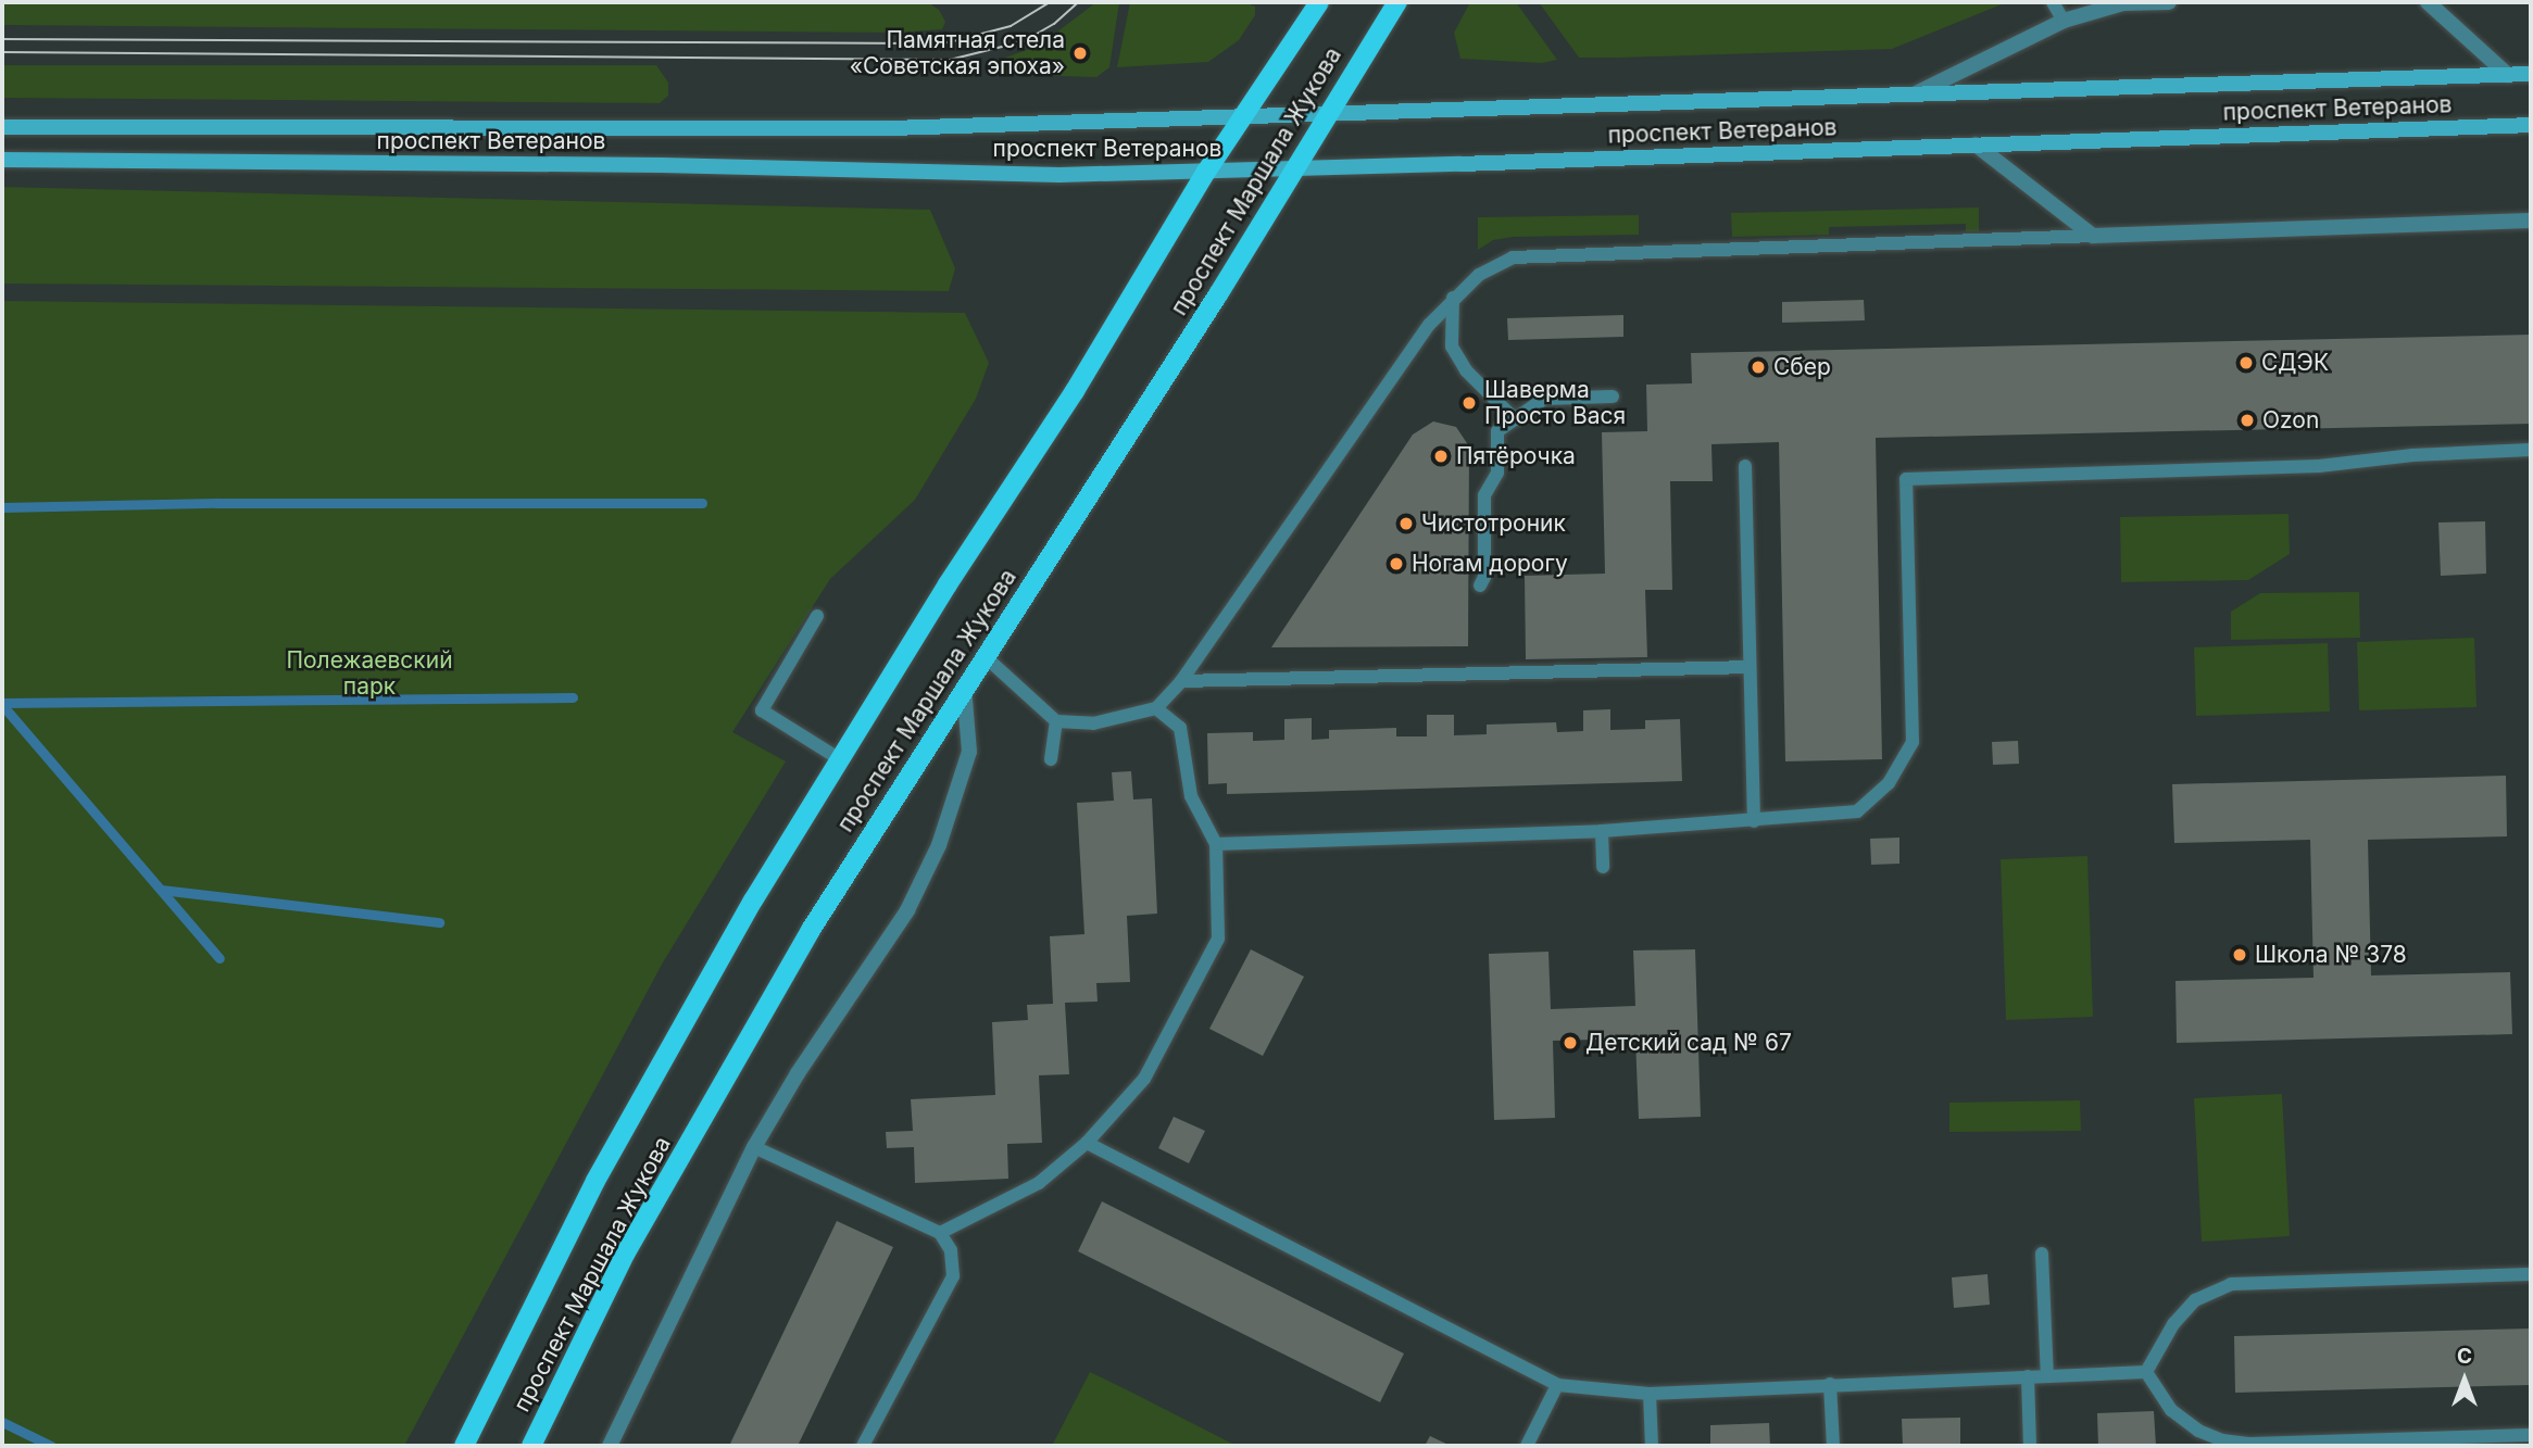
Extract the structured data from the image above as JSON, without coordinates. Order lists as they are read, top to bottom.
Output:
{
  "streets": {
    "main road": ["проспект Ветеранов", "проспект Маршала Жукова"]
  },
  "crossings": [
    ["проспект Ветеранов", "проспект Маршала Жукова"]
  ],
  "parks": ["Полежаевский парк"],
  "places": [
    "Памятная стела «Советская эпоха»",
    "СДЭК",
    "Сбер",
    "Шаверма Просто Вася",
    "Ozon",
    "Пятёрочка",
    "Чистотроник",
    "Ногам дорогу",
    "Школа № 378",
    "Детский сад № 67"
  ],
  "north": "top"
}
